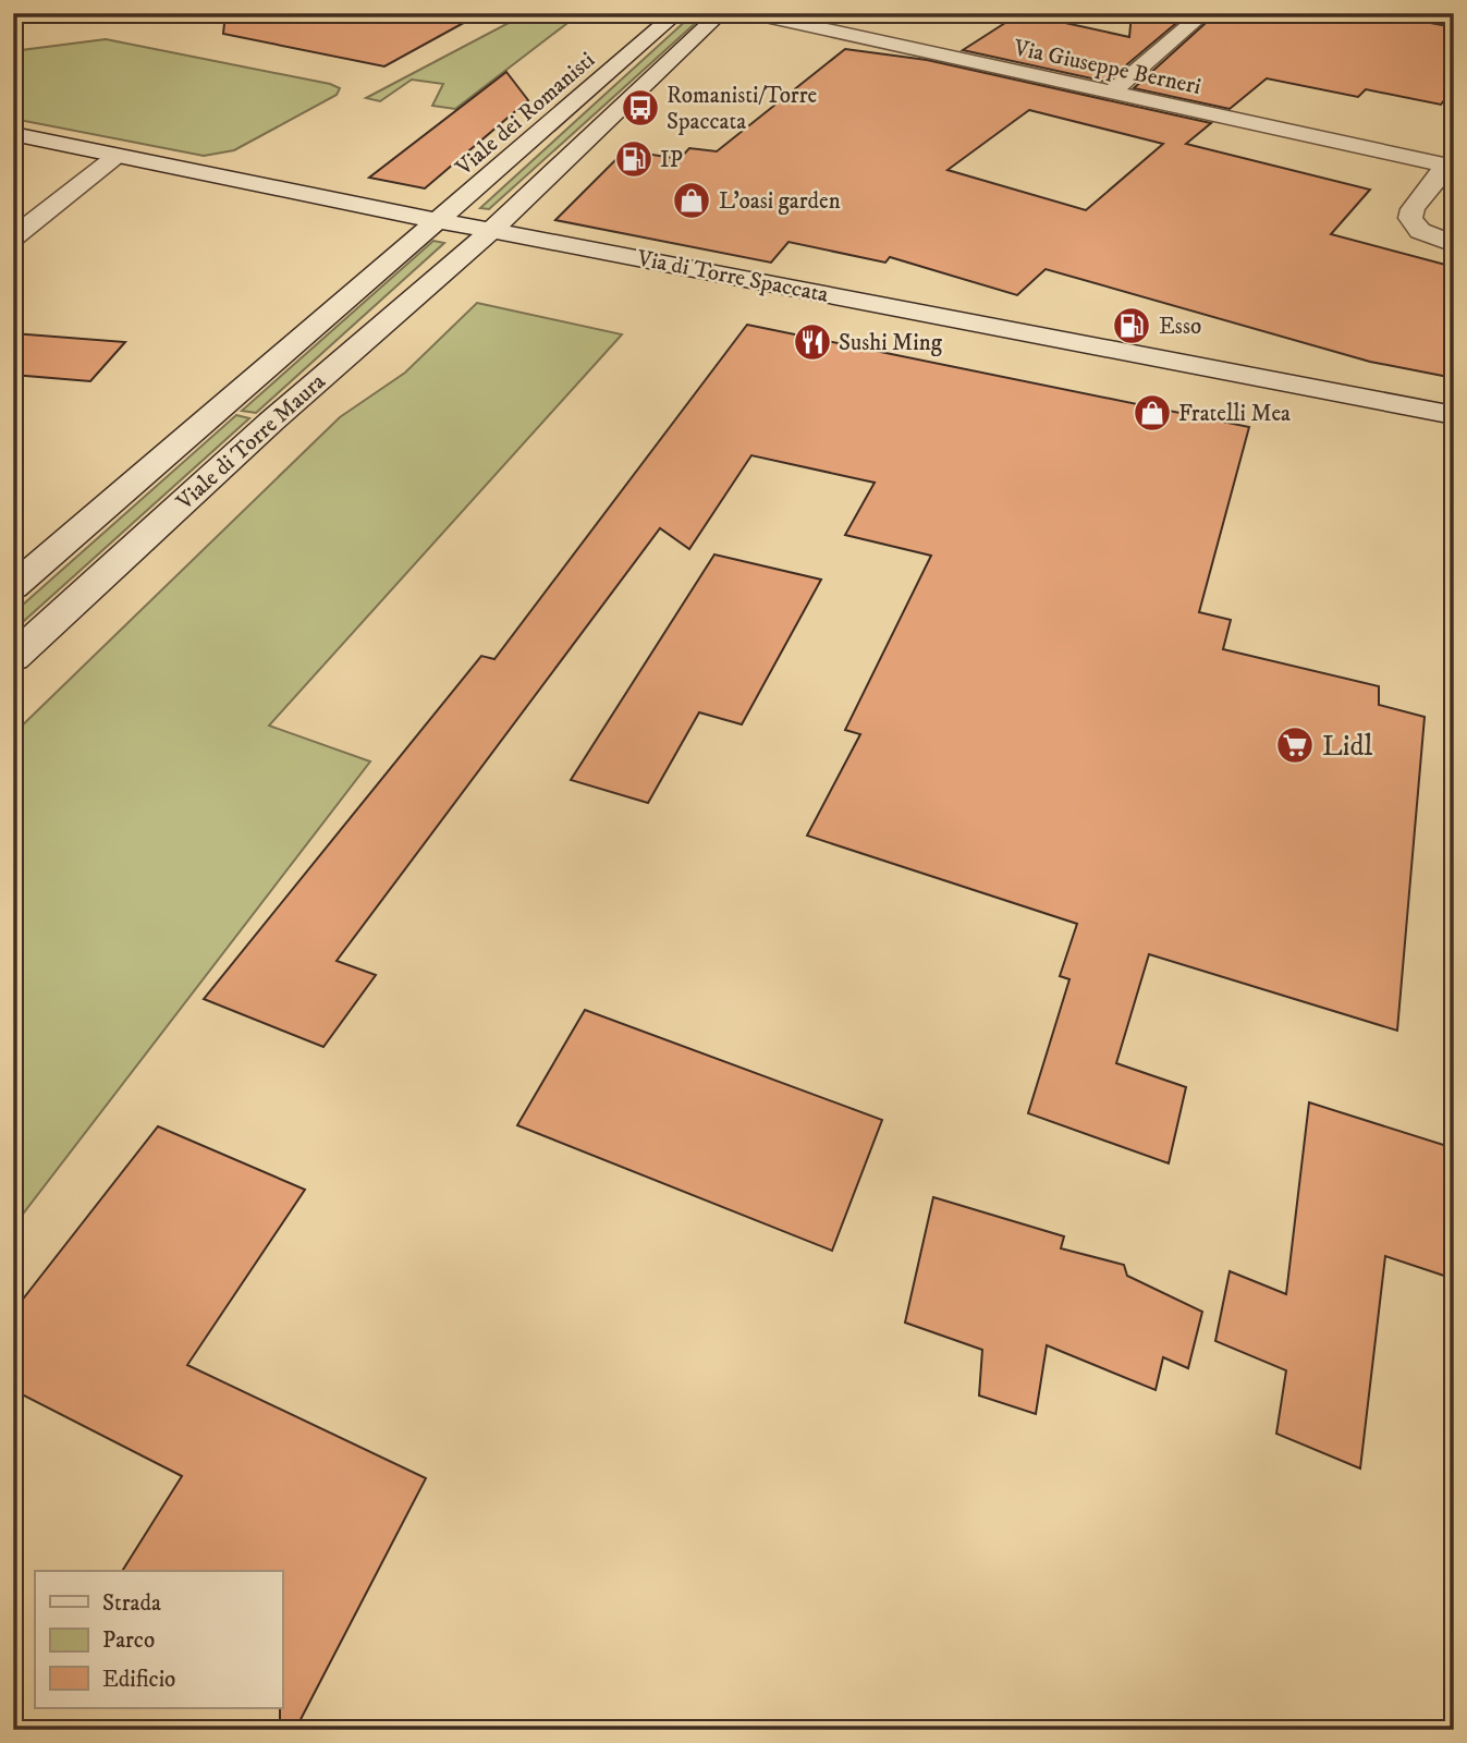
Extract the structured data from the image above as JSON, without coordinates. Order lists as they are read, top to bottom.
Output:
{
  "streets": {
    "street": [
      "Via Giuseppe Berneri",
      "Viale dei Romanisti",
      "Via di Torre Spaccata",
      "Viale di Torre Maura"
    ]
  },
  "crossings": [
    ["Viale dei Romanisti", "Via di Torre Spaccata"],
    ["Viale dei Romanisti", "Viale di Torre Maura"],
    ["Via di Torre Spaccata", "Viale di Torre Maura"]
  ],
  "places": {
    "bus stop": ["Romanisti/Torre Spaccata"],
    "fuel station": ["IP", "Esso"],
    "shop": ["L'oasi garden", "Fratelli Mea"],
    "restaurant": ["Sushi Ming"],
    "supermarket": ["Lidl"]
  },
  "legend": ["Strada", "Parco", "Edificio"]
}
